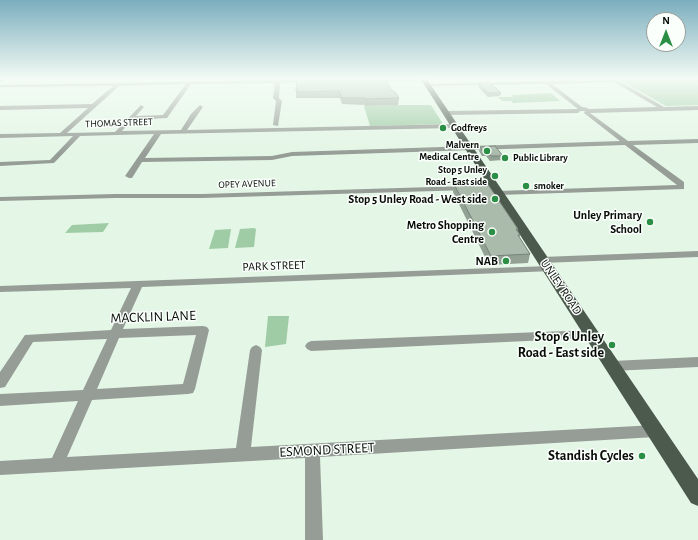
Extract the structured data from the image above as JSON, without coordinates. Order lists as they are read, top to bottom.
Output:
{
  "streets": {
    "main road": ["UNLEY ROAD"],
    "street": [
      "THOMAS STREET",
      "OPEY AVENUE",
      "PARK STREET",
      "MACKLIN LANE",
      "ESMOND STREET"
    ]
  },
  "crossings": [
    ["THOMAS STREET", "UNLEY ROAD"],
    ["PARK STREET", "UNLEY ROAD"],
    ["UNLEY ROAD", "ESMOND STREET"]
  ],
  "places": [
    "Godfreys",
    "Malvern Medical Centre",
    "Public Library",
    "Stop 5 Unley Road - East side",
    "smoker",
    "Stop 5 Unley Road - West side",
    "Unley Primary School",
    "Metro Shopping Centre",
    "NAB",
    "Stop 6 Unley Road - East side",
    "Standish Cycles"
  ],
  "north": "top"
}
